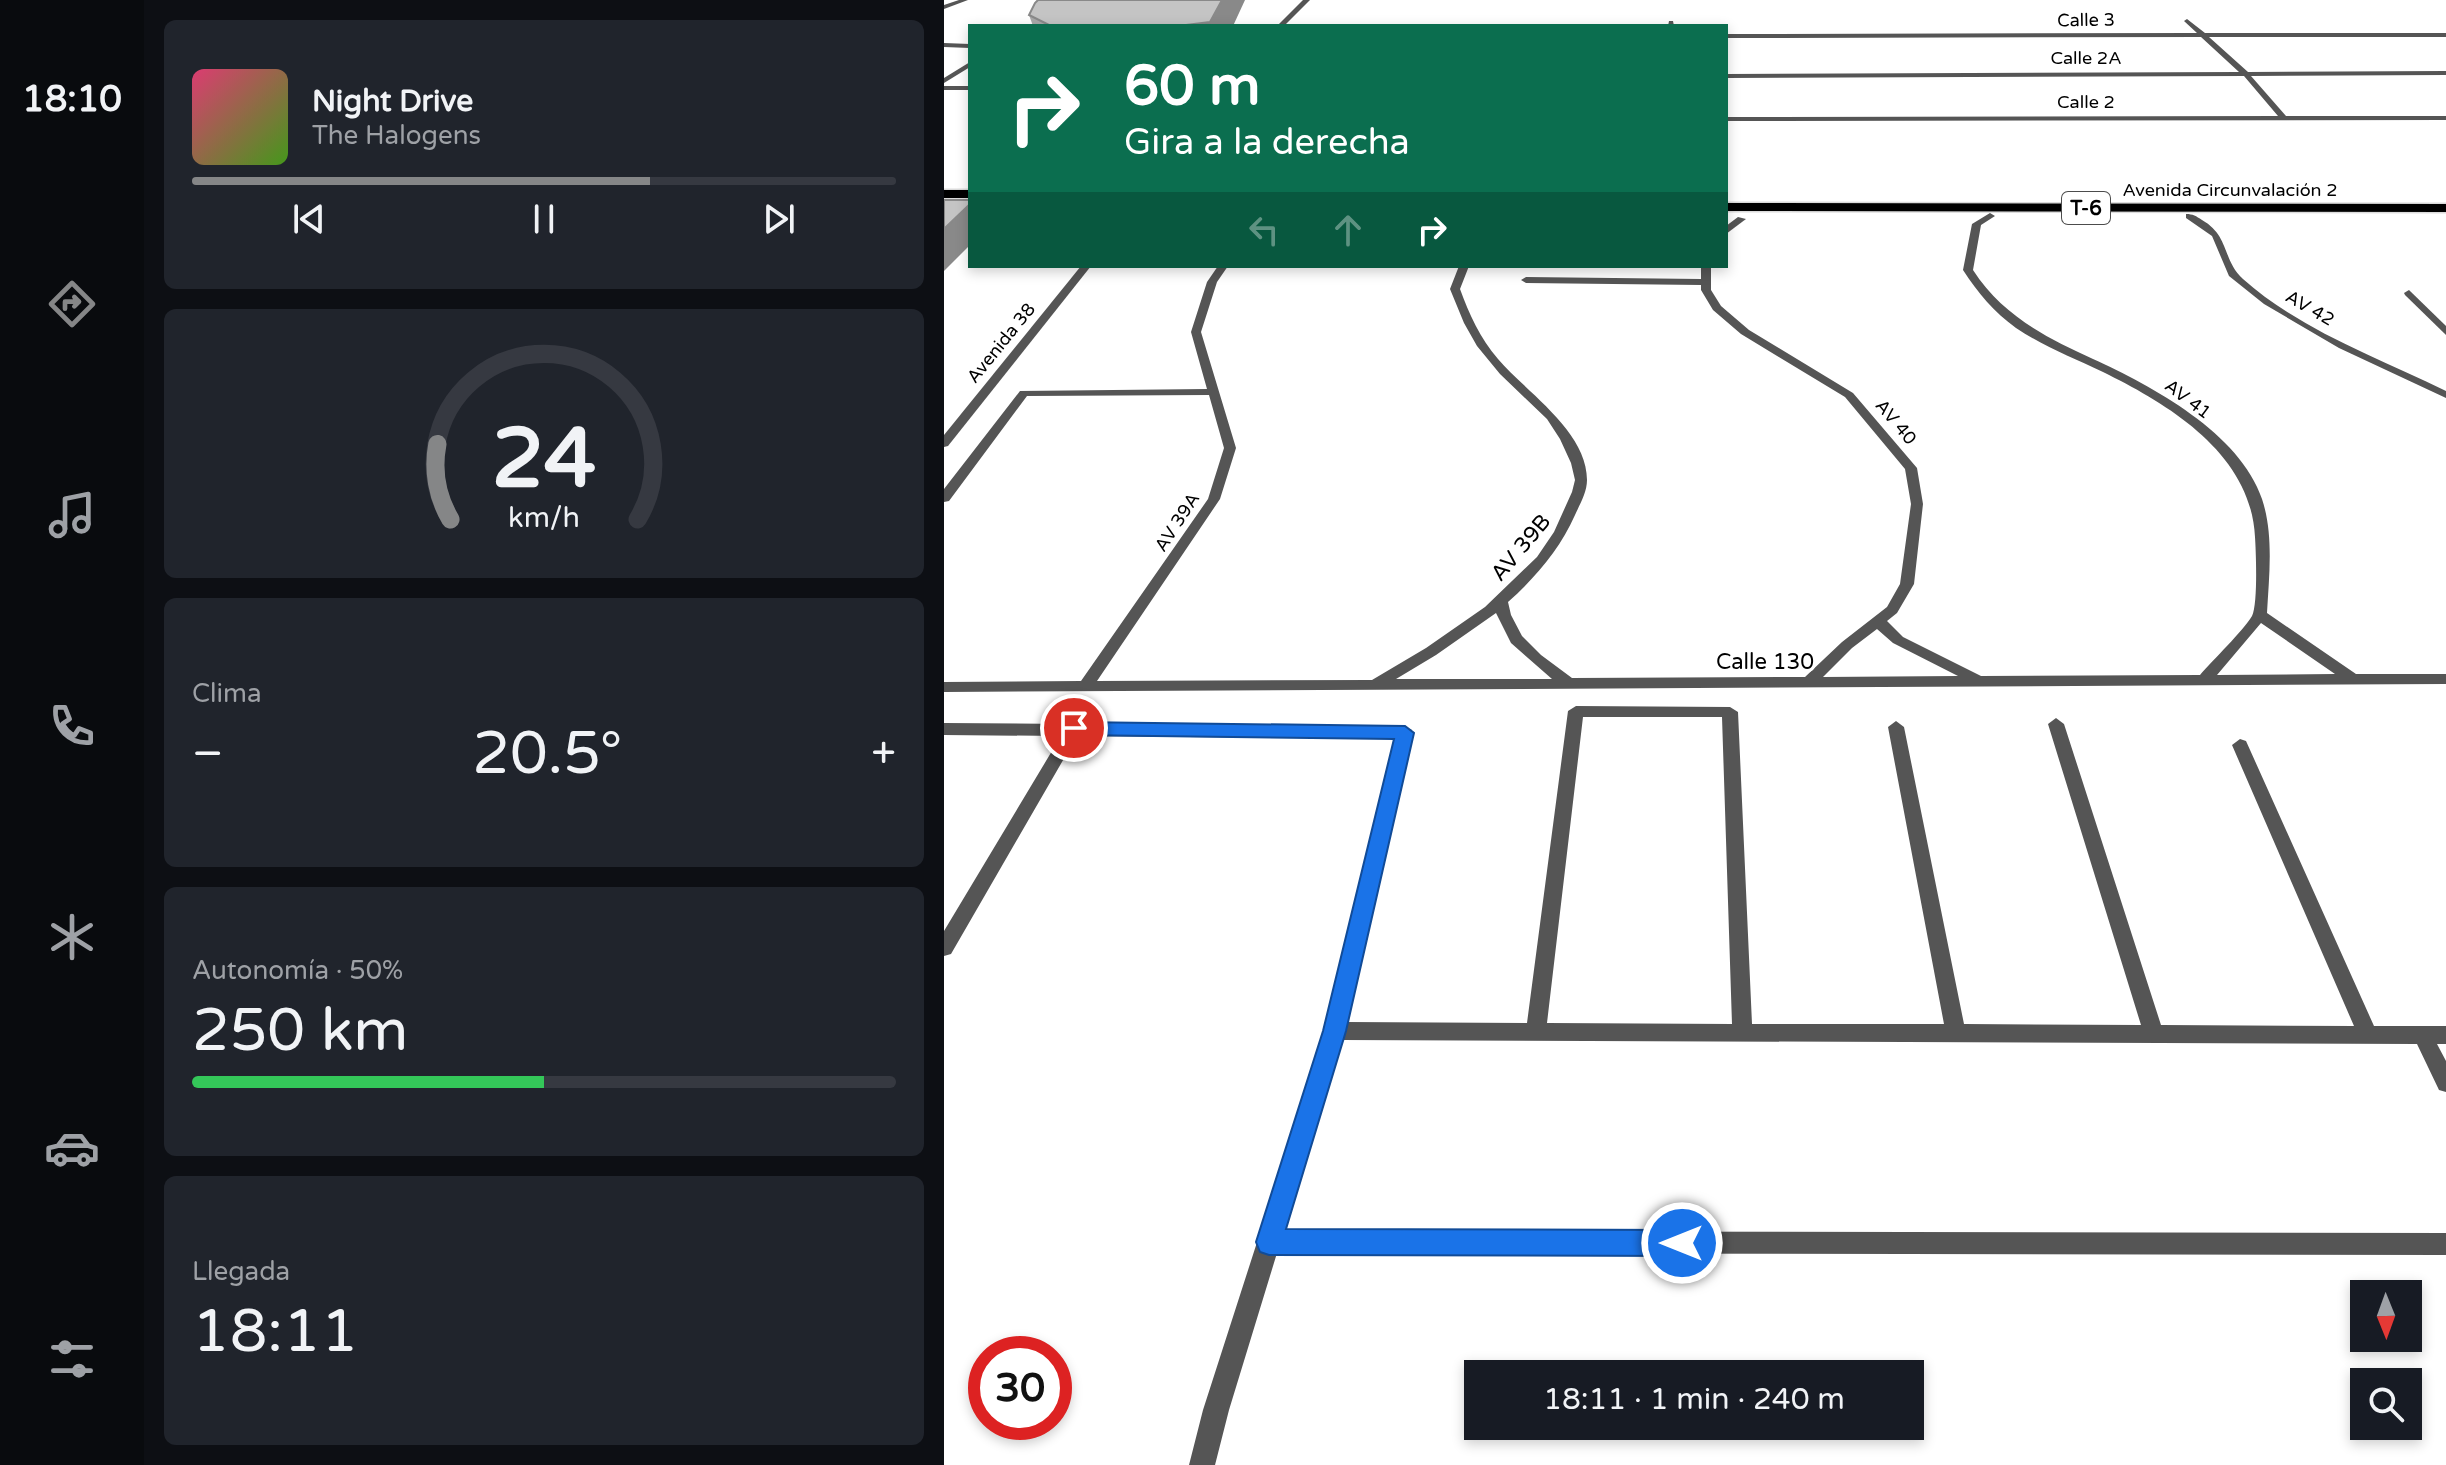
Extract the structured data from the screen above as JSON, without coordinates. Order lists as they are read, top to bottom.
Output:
{
  "streets": {
    "highway": ["Avenida Circunvalación 2", "T-6"],
    "street": [
      "Calle 3",
      "Calle 2A",
      "Calle 2",
      "AV 42",
      "Avenida 38",
      "AV 41",
      "AV 40",
      "AV 39A",
      "AV 39B",
      "Calle 130"
    ]
  },
  "crossings": [
    ["AV 40", "Calle 130"],
    ["AV 39A", "Calle 130"],
    ["AV 39B", "Calle 130"]
  ],
  "north": "bottom",
  "page": {
    "tabs": "18:10",
    "turn": ["60 m", "Gira a la derecha"],
    "song": ["Night Drive", "The Halogens"],
    "tile": [
      "Clima",
      ["Autonomía · 50%", "250 km"],
      ["Llegada", "18:11"]
    ],
    "heat": ["−", "20.5°", "+"],
    "limit": "30",
    "trip": "18:11 · 1 min · 240 m",
    "gauge": ["24", "km/h"]
  }
}
